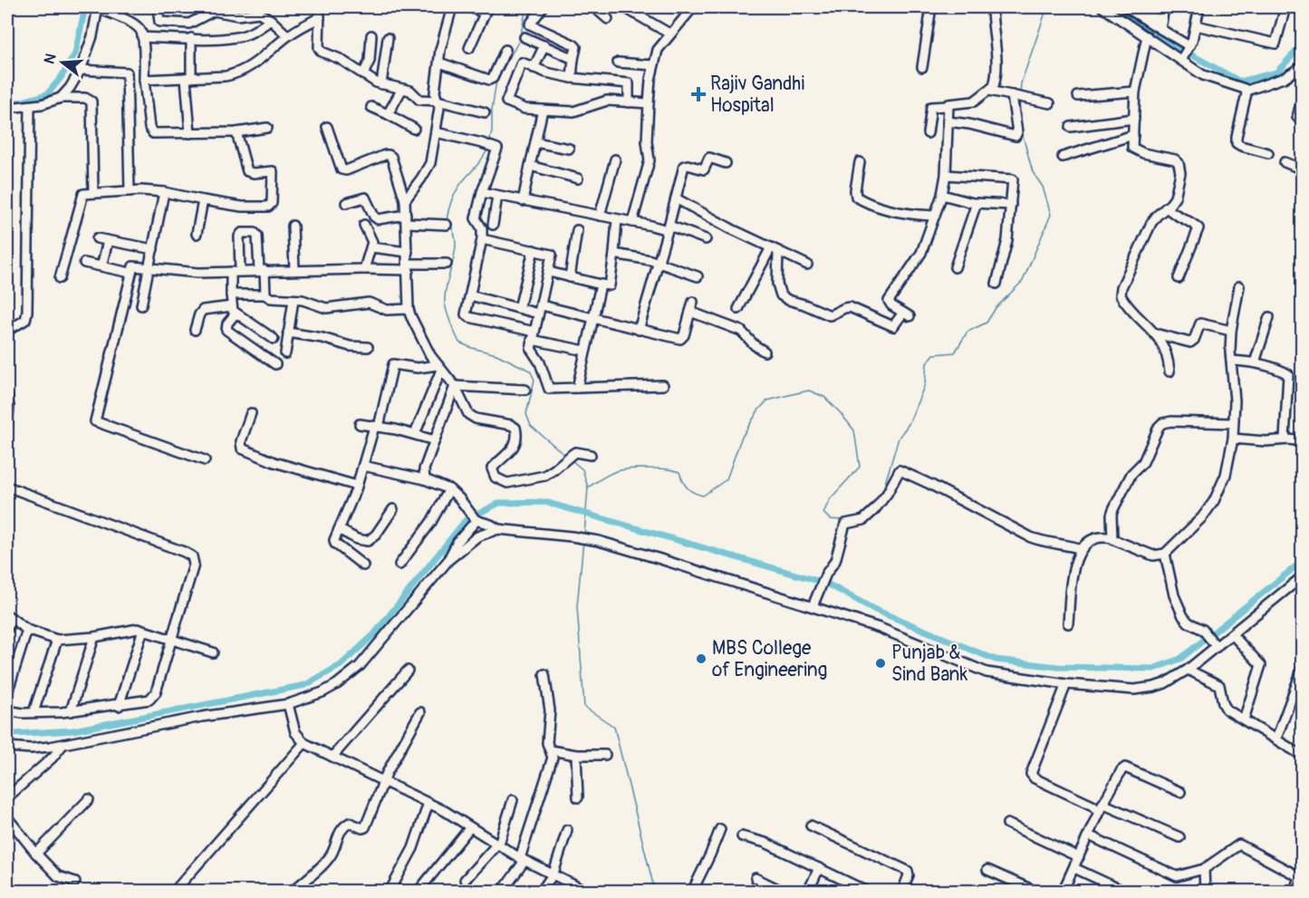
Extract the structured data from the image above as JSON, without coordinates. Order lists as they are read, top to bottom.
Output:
{
  "places": {
    "health": ["Rajiv Gandhi Hospital"],
    "other": ["MBS College of Engineering", "Punjab & Sind Bank"]
  },
  "north": "left"
}
